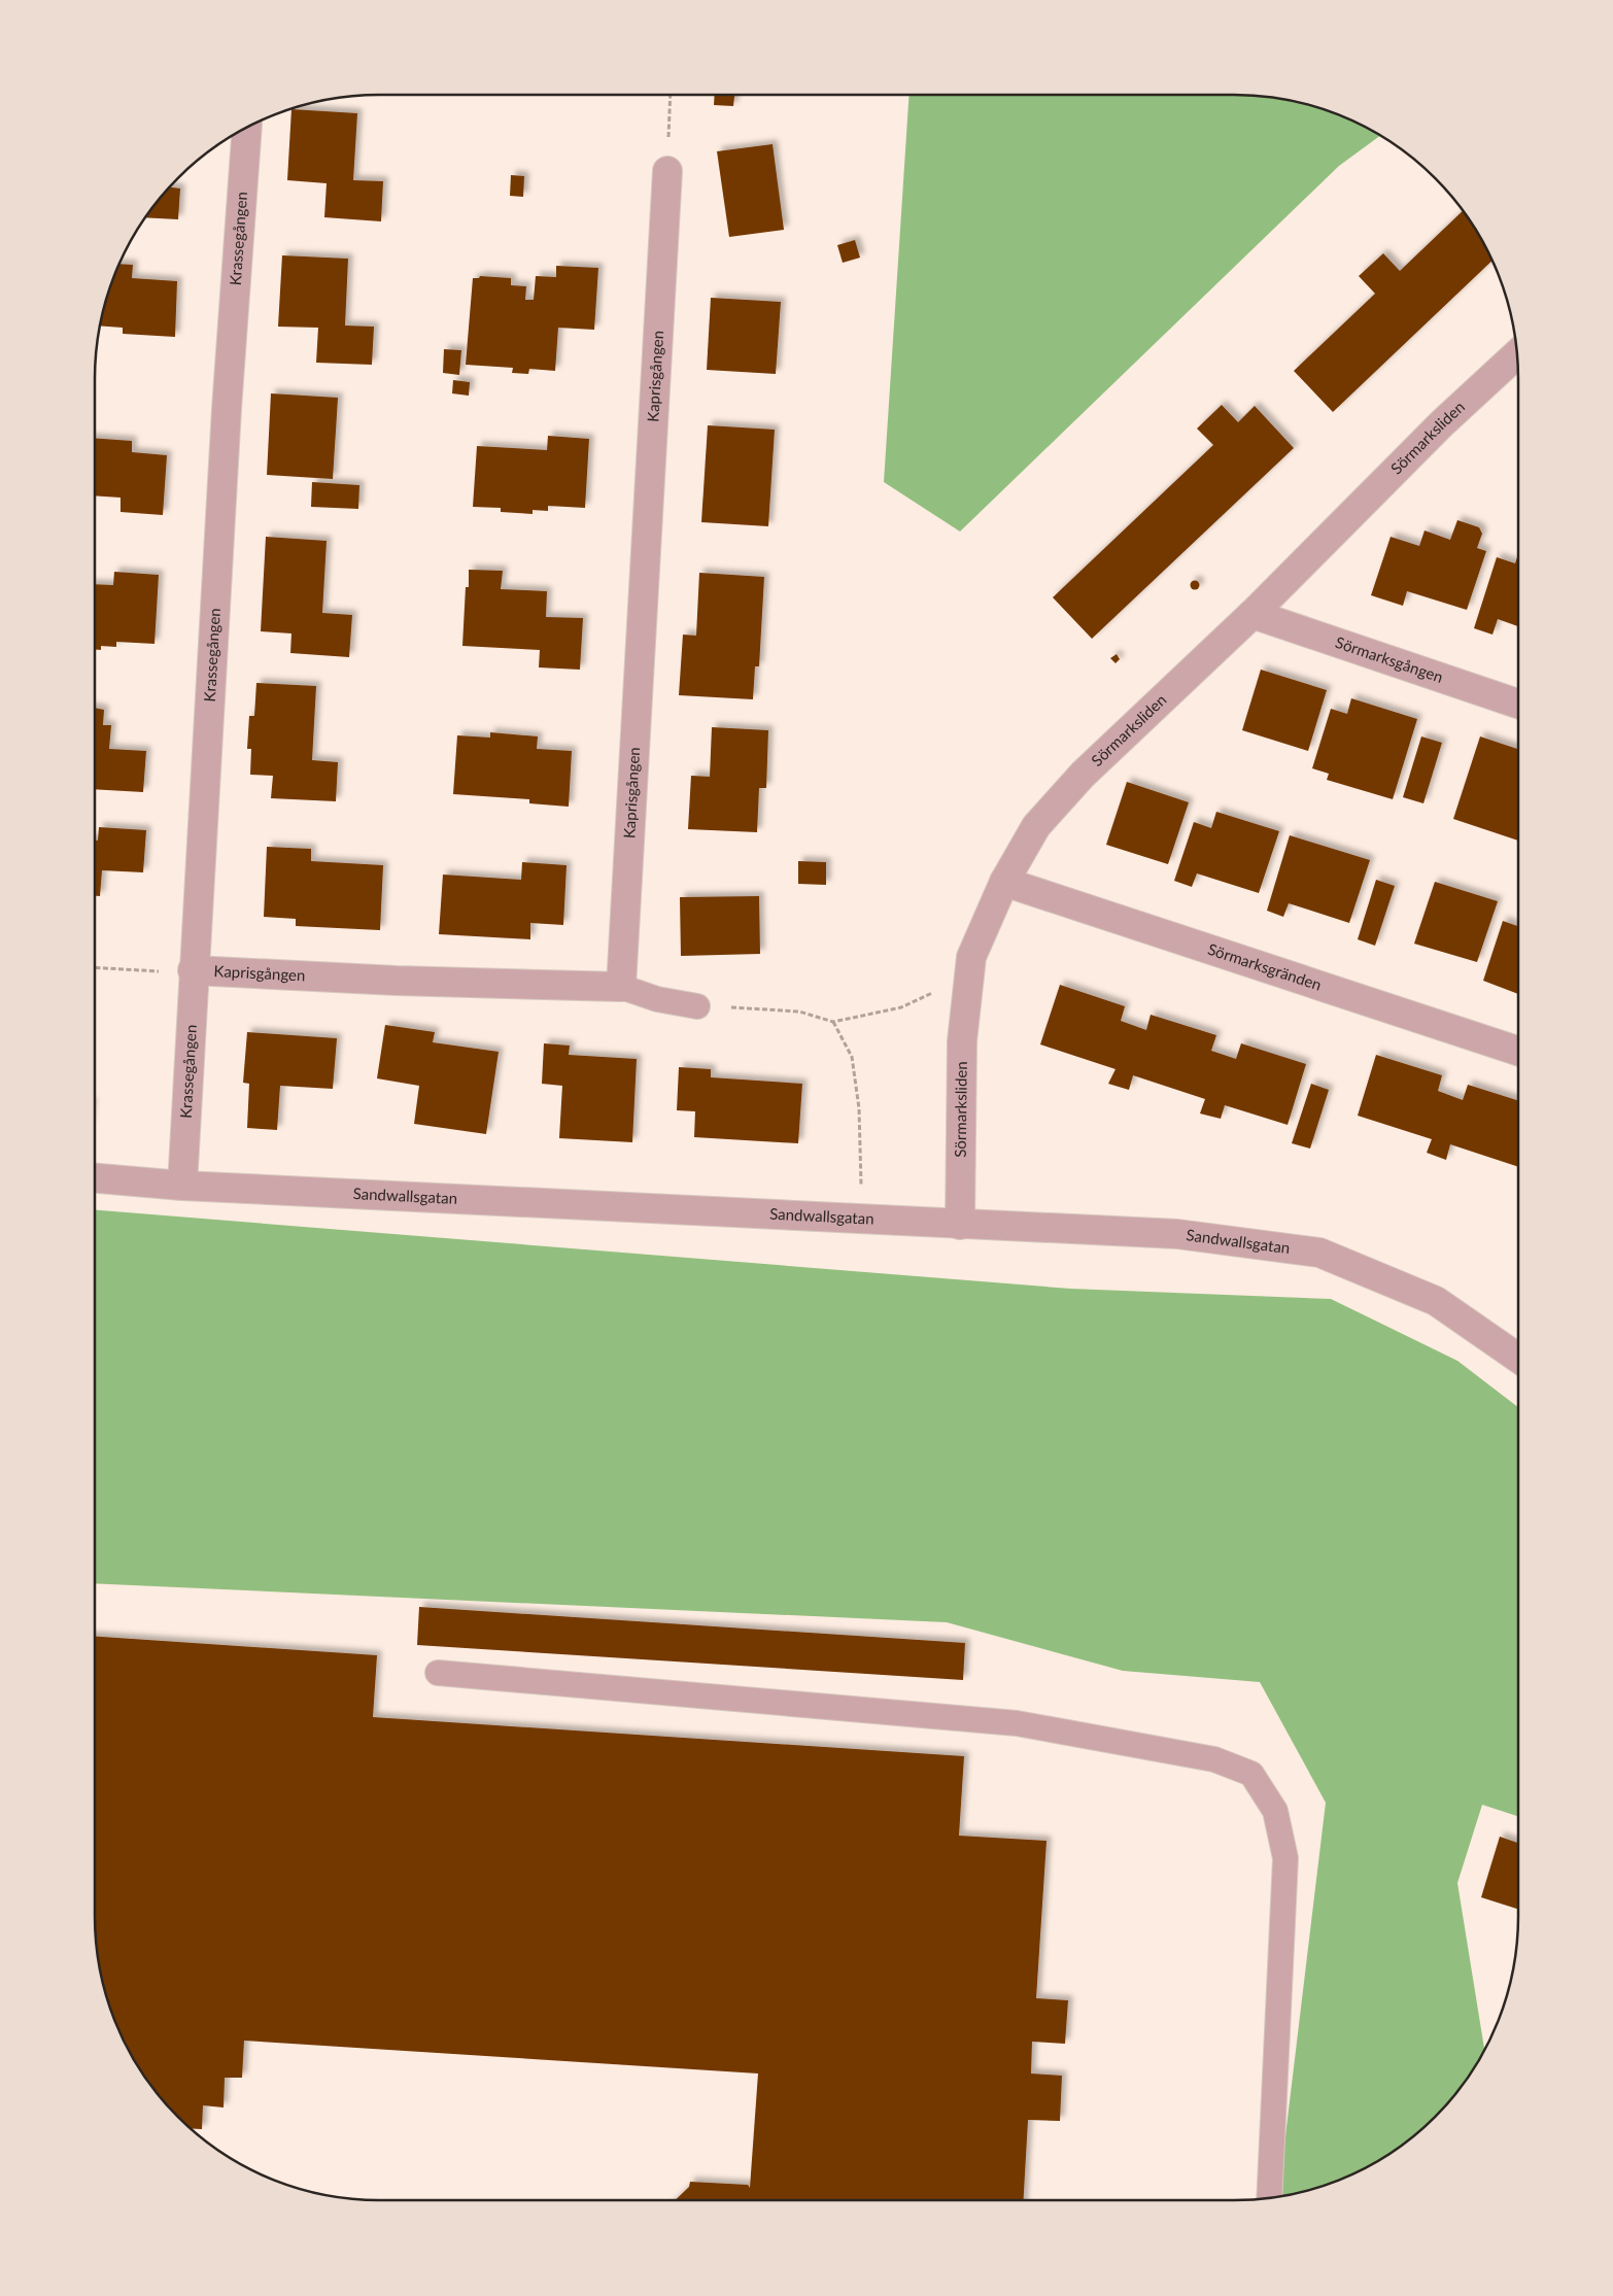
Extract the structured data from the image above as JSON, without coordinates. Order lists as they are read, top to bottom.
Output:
{
  "streets": {
    "street": [
      "Krassegången",
      "Kaprisgången",
      "Sörmarksliden",
      "Sörmarksgången",
      "Sörmarksgränden",
      "Sandwallsgatan"
    ]
  },
  "crossings": [
    ["Krassegången", "Kaprisgången"],
    ["Krassegången", "Sandwallsgatan"],
    ["Sörmarksliden", "Sörmarksgången"],
    ["Sörmarksliden", "Sörmarksgränden"],
    ["Sörmarksliden", "Sandwallsgatan"]
  ]
}
